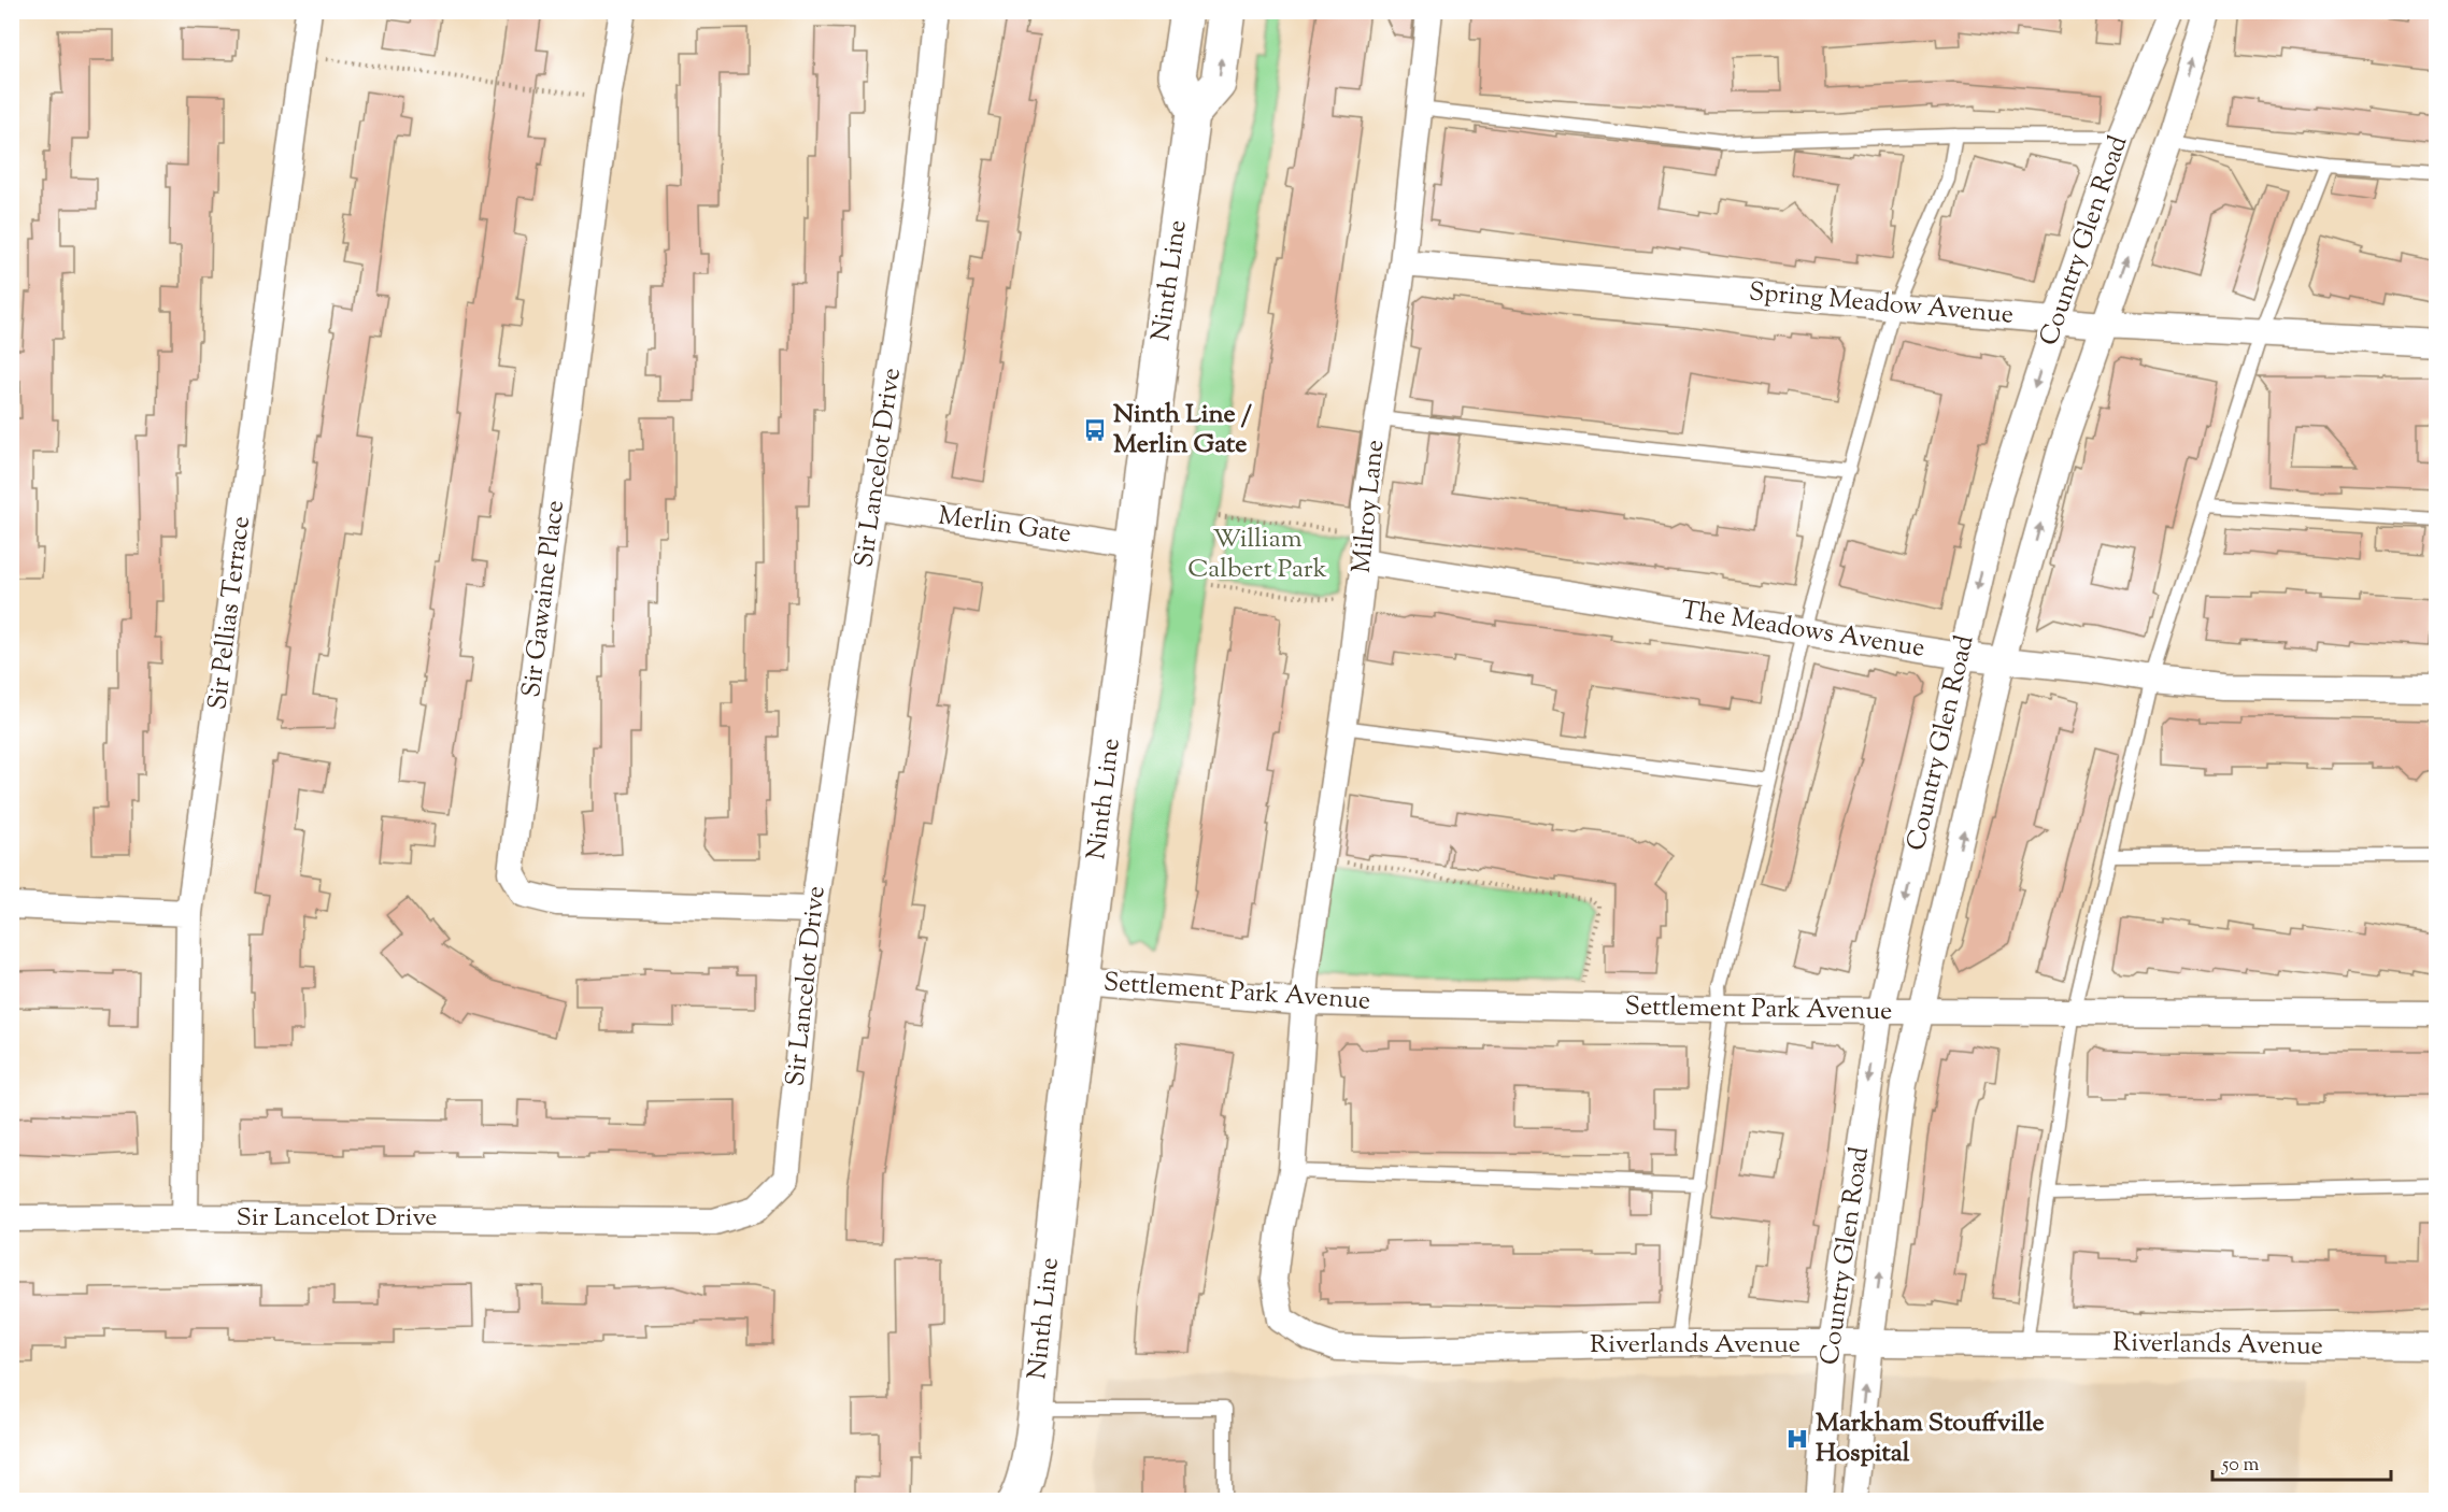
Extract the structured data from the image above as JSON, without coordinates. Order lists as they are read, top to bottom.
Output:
{
  "streets": {
    "main road": ["Ninth Line"],
    "street": [
      "Country Glen Road",
      "Spring Meadow Avenue",
      "Sir Lancelot Drive",
      "Milroy Lane",
      "Merlin Gate",
      "Sir Gawaine Place",
      "Sir Pellias Terrace",
      "The Meadows Avenue",
      "Settlement Park Avenue",
      "Riverlands Avenue"
    ]
  },
  "crossings": [
    ["Country Glen Road", "Spring Meadow Avenue"],
    ["Country Glen Road", "The Meadows Avenue"],
    ["Country Glen Road", "Settlement Park Avenue"],
    ["Country Glen Road", "Riverlands Avenue"],
    ["Ninth Line", "Merlin Gate"],
    ["Ninth Line", "Settlement Park Avenue"],
    ["Spring Meadow Avenue", "Milroy Lane"],
    ["Sir Lancelot Drive", "Merlin Gate"],
    ["Sir Lancelot Drive", "Sir Gawaine Place"],
    ["Sir Lancelot Drive", "Sir Pellias Terrace"],
    ["Milroy Lane", "The Meadows Avenue"],
    ["Milroy Lane", "Settlement Park Avenue"],
    ["Milroy Lane", "Riverlands Avenue"],
    ["Settlement Park Avenue", "Riverlands Avenue"]
  ],
  "parks": ["William Calbert Park"],
  "places": {
    "bus stop": ["Ninth Line / Merlin Gate"],
    "hospital": ["Markham Stouffville Hospital"]
  },
  "scale_bar": "50 m"
}
